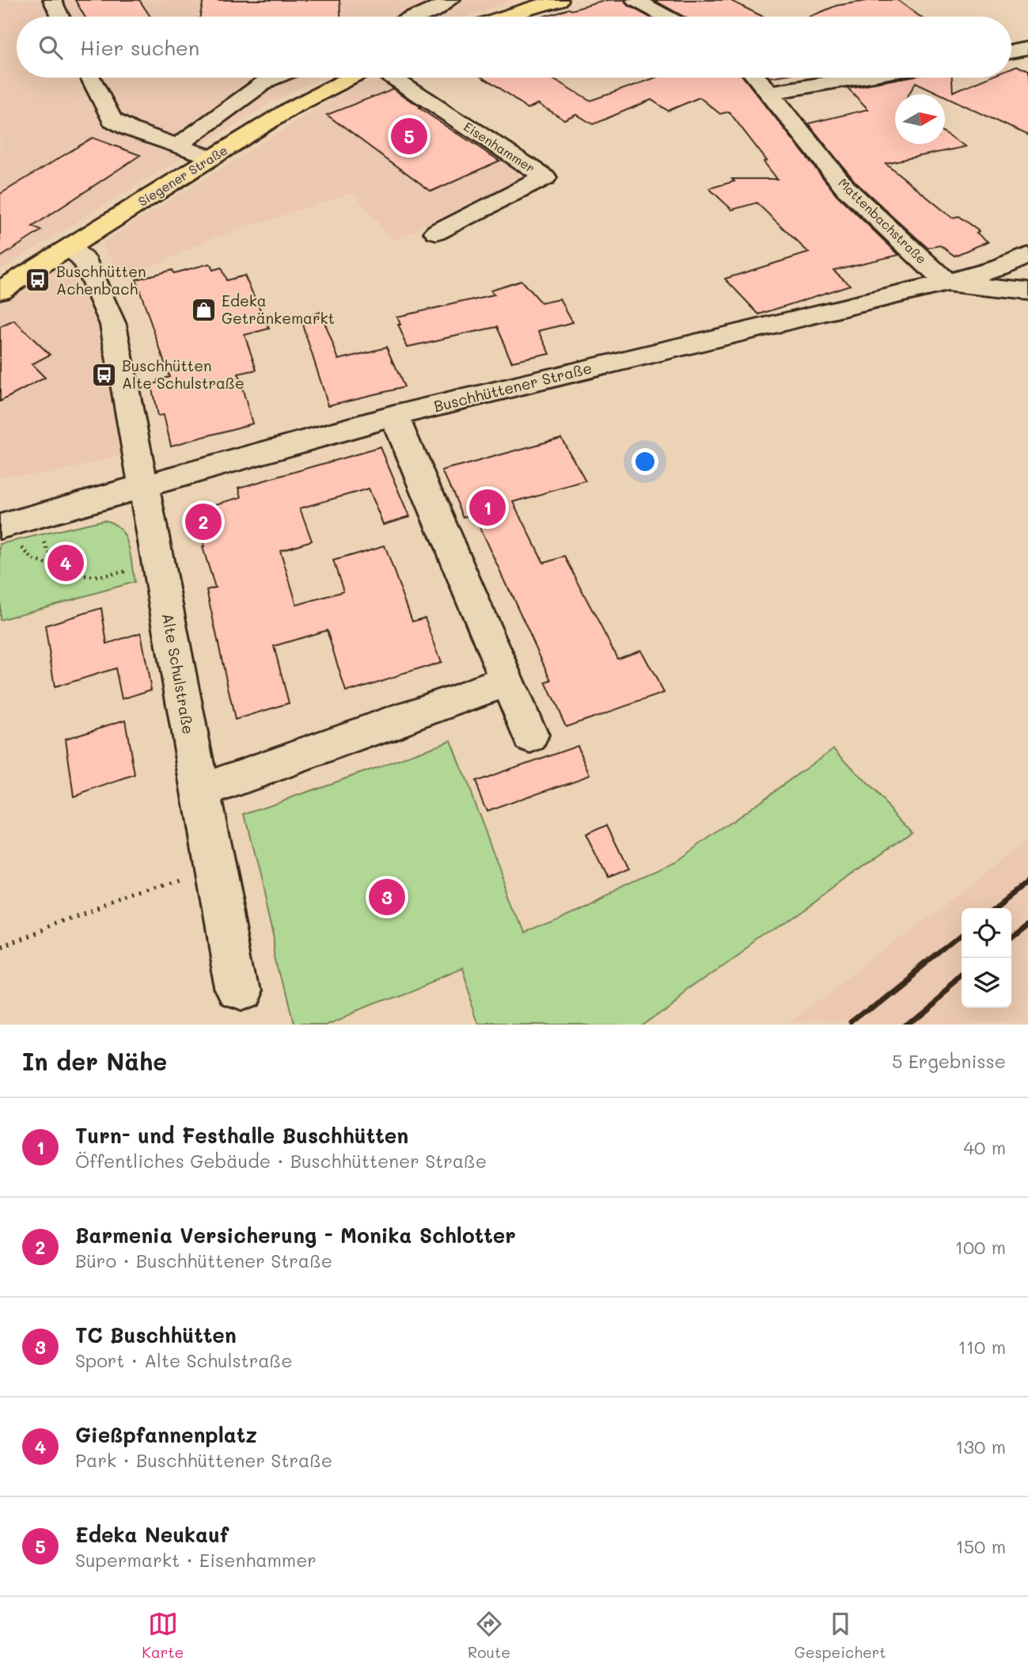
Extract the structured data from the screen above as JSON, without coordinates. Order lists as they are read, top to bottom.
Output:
{
  "streets": {
    "main road": ["Siegener Straße"],
    "street": [
      "Eisenhammer",
      "Mattenbachstraße",
      "Buschhüttener Straße",
      "Alte Schulstraße"
    ]
  },
  "crossings": [
    ["Siegener Straße", "Alte Schulstraße"],
    ["Mattenbachstraße", "Buschhüttener Straße"],
    ["Buschhüttener Straße", "Alte Schulstraße"]
  ],
  "places": {
    "bus stop": ["Buschhütten Achenbach", "Buschhütten Alte Schulstraße"],
    "shop": ["Edeka Getränkemarkt"]
  },
  "north": "right",
  "page": {
    "search": "Hier suchen",
    "pins": [
      "5",
      "1",
      "2",
      "4",
      "3"
    ],
    "heading": ["In der Nähe", "5 Ergebnisse"],
    "list": [
      {
        "mark": "1",
        "name": "Turn- und Festhalle Buschhütten",
        "note": "Öffentliches Gebäude · Buschhüttener Straße",
        "value": "40 m"
      },
      {
        "mark": "2",
        "name": "Barmenia Versicherung - Monika Schlotter",
        "note": "Büro · Buschhüttener Straße",
        "value": "100 m"
      },
      {
        "mark": "3",
        "name": "TC Buschhütten",
        "note": "Sport · Alte Schulstraße",
        "value": "110 m"
      },
      {
        "mark": "4",
        "name": "Gießpfannenplatz",
        "note": "Park · Buschhüttener Straße",
        "value": "130 m"
      },
      {
        "mark": "5",
        "name": "Edeka Neukauf",
        "note": "Supermarkt · Eisenhammer",
        "value": "150 m"
      }
    ],
    "nav": ["Karte", "Route", "Gespeichert"]
  }
}
